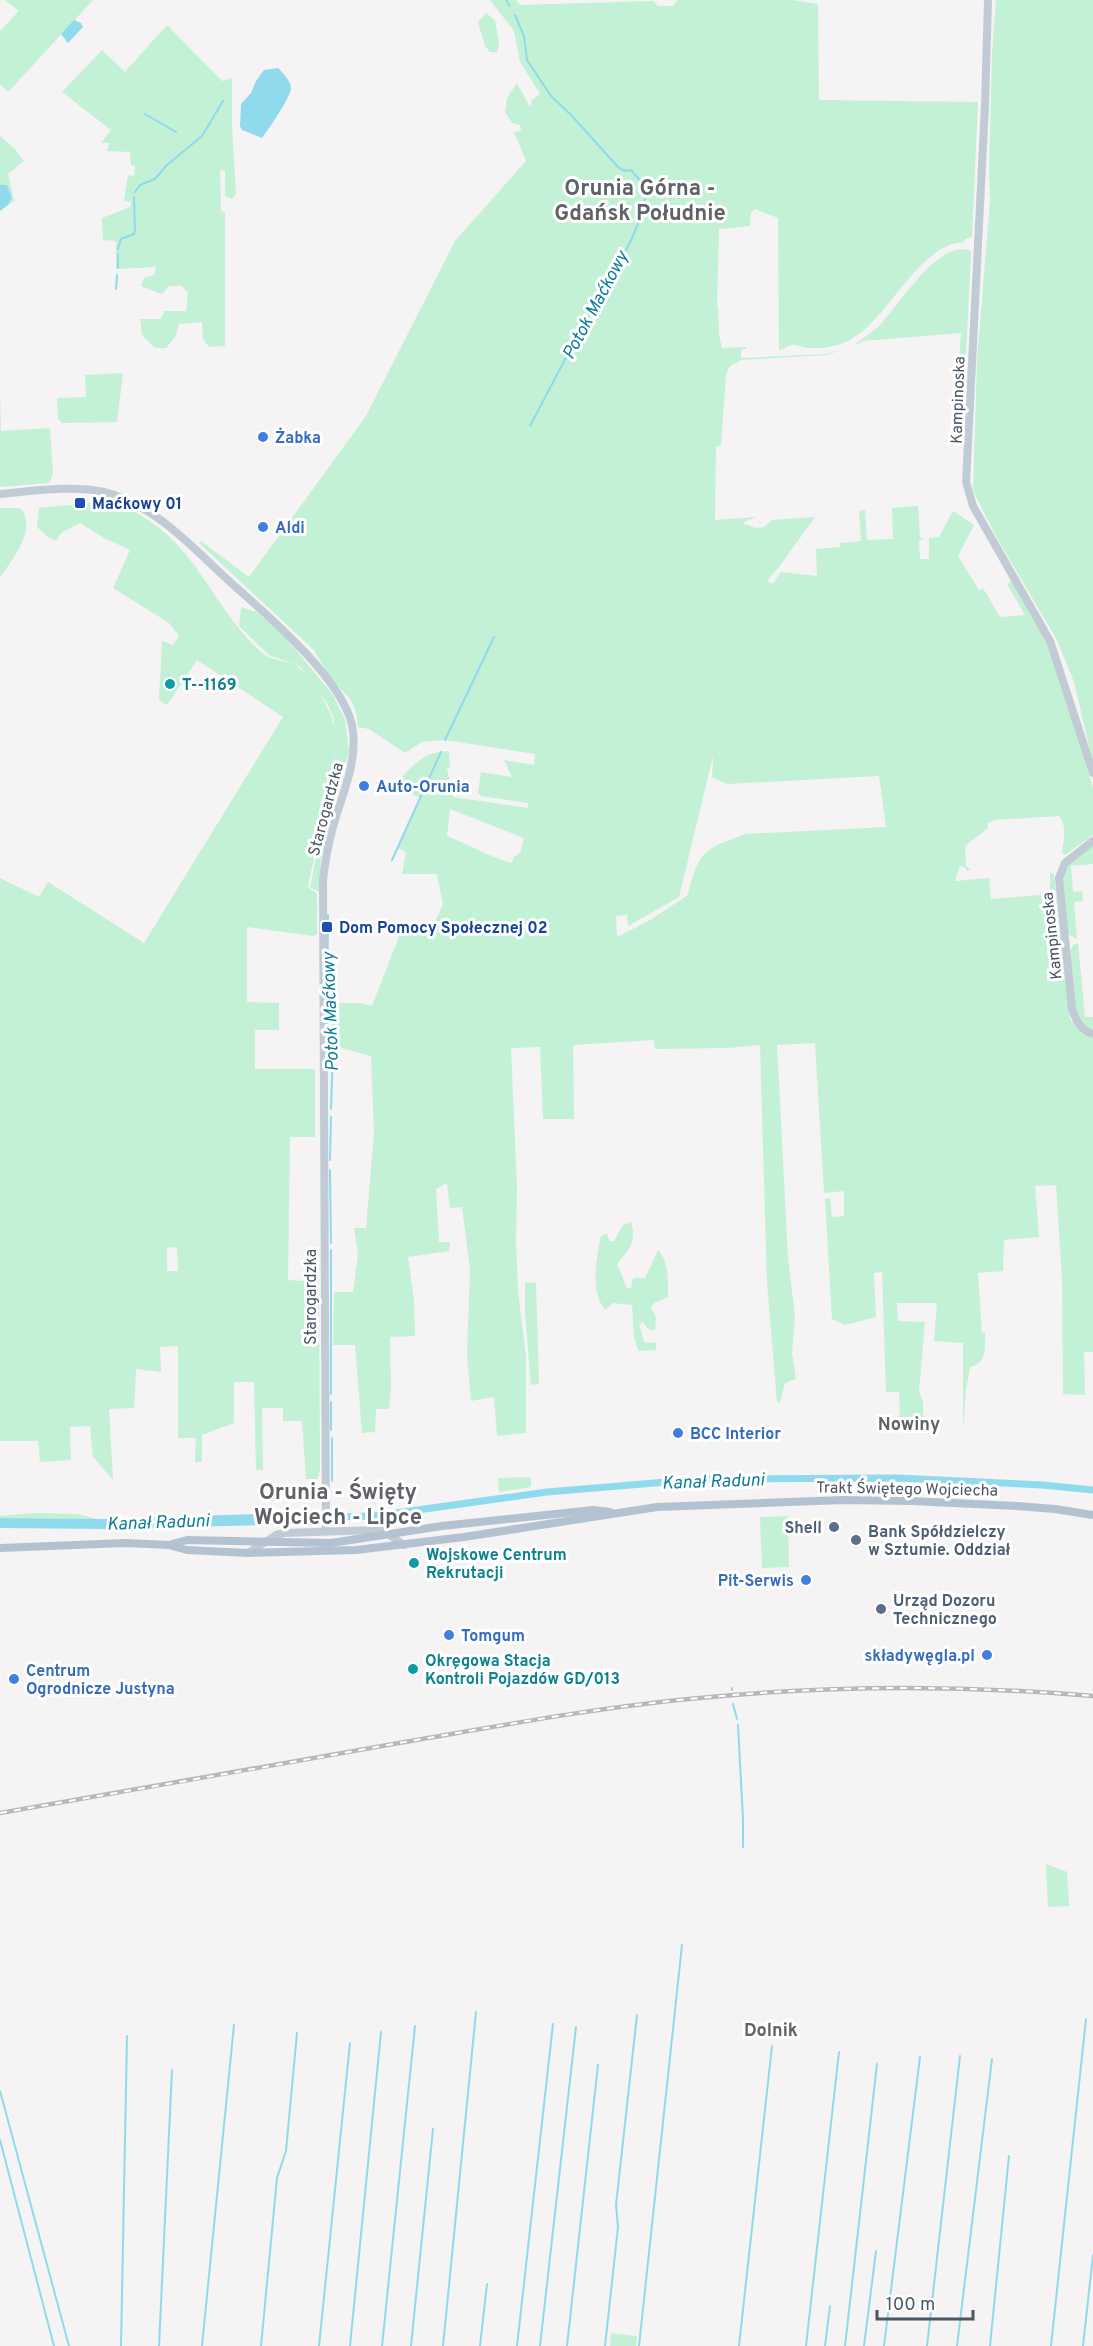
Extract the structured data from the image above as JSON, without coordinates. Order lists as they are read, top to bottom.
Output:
{
  "streets": {
    "main road": ["Kampinoska", "Starogardzka", "Trakt Świętego Wojciecha"]
  },
  "districts": [
    "Orunia Górna - Gdańsk Południe",
    "Nowiny",
    "Orunia - Święty Wojciech - Lipce",
    "Dolnik"
  ],
  "water": ["Potok Maćkowy", "Kanał Raduni"],
  "places": {
    "other": [
      "Żabka",
      "Aldi",
      "T--1169",
      "Auto-Orunia",
      "BCC Interior",
      "Shell",
      "Bank Spółdzielczy w Sztumie. Oddział",
      "Wojskowe Centrum Rekrutacji",
      "Pit-Serwis",
      "Urząd Dozoru Technicznego",
      "Tomgum",
      "składywęgla.pl",
      "Okręgowa Stacja Kontroli Pojazdów GD/013",
      "Centrum Ogrodnicze Justyna"
    ],
    "transit": ["Maćkowy 01", "Dom Pomocy Społecznej 02"]
  },
  "scale_bar": "100 m"
}
